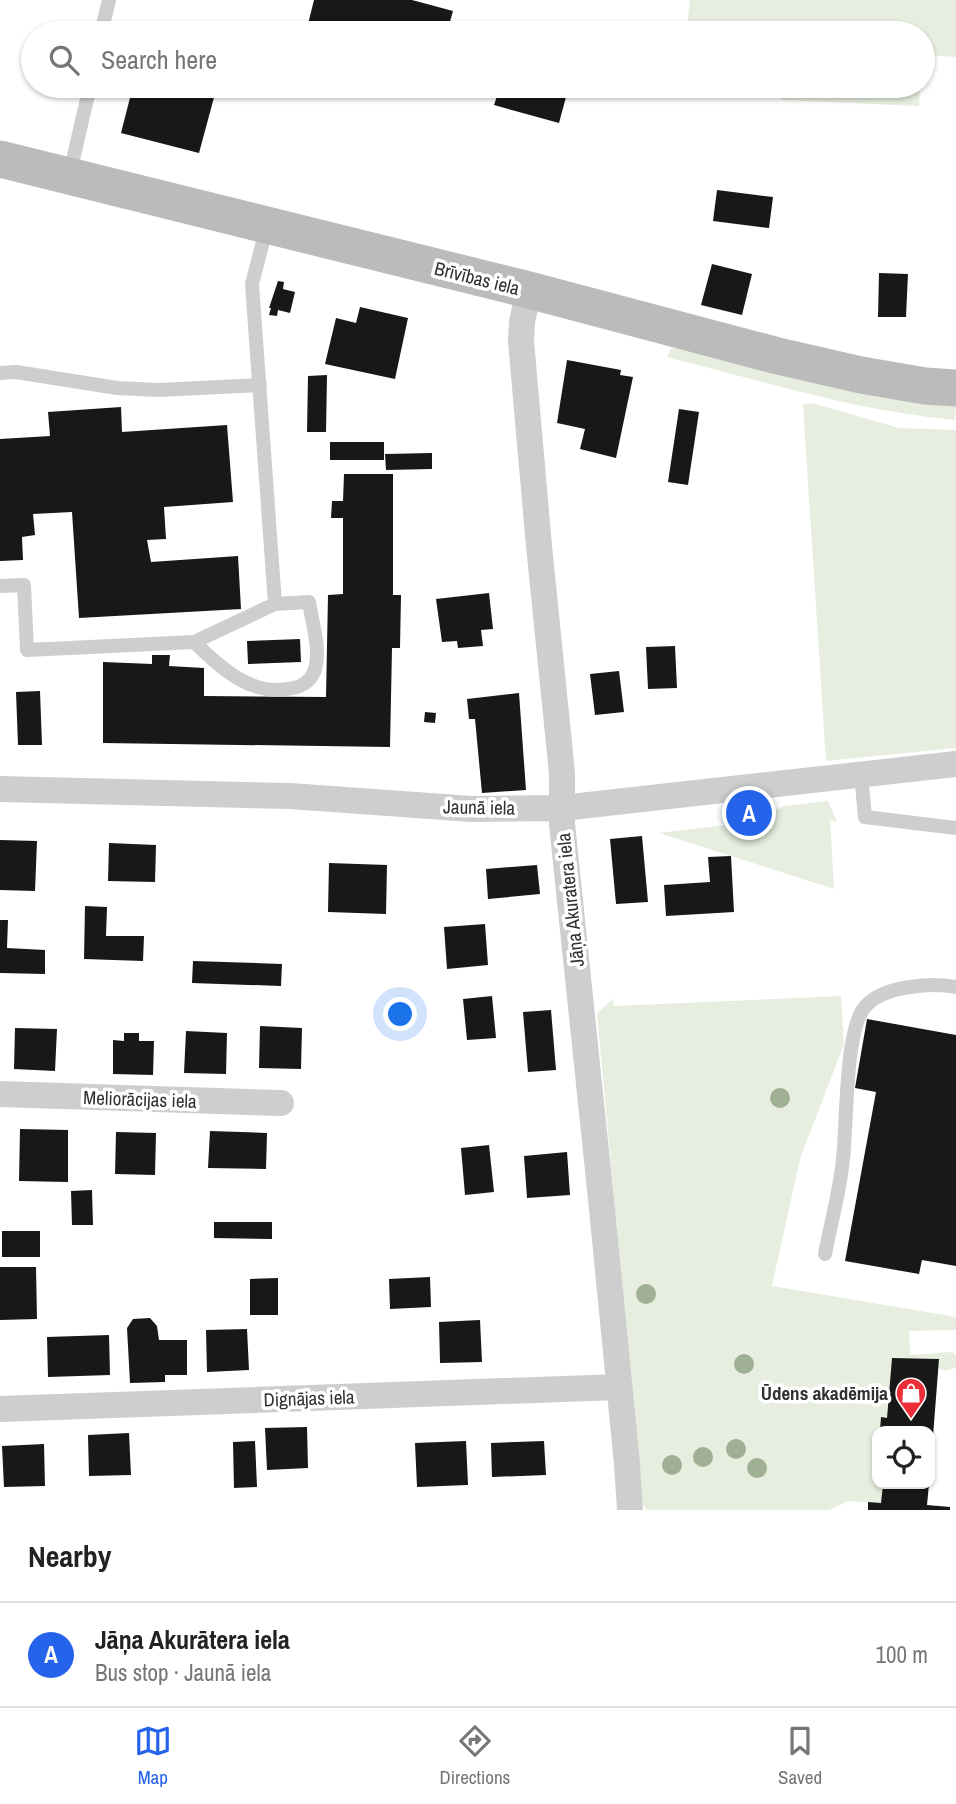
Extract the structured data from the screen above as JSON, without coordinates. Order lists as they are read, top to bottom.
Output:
{
  "streets": {
    "main road": ["Brīvības iela"],
    "street": [
      "Jaunā iela",
      "Jāņa Akuratera iela",
      "Meliorācijas iela",
      "Dignājas iela"
    ]
  },
  "crossings": [
    ["Brīvības iela", "Jāņa Akuratera iela"],
    ["Jaunā iela", "Jāņa Akuratera iela"],
    ["Jāņa Akuratera iela", "Dignājas iela"]
  ],
  "places": {
    "shop": ["Ūdens akadēmija"]
  },
  "page": {
    "search": "Search here",
    "pins": "A",
    "heading": "Nearby",
    "list": [
      {
        "mark": "A",
        "name": "Jāņa Akurātera iela",
        "note": "Bus stop · Jaunā iela",
        "value": "100 m"
      }
    ],
    "nav": ["Map", "Directions", "Saved"]
  }
}
